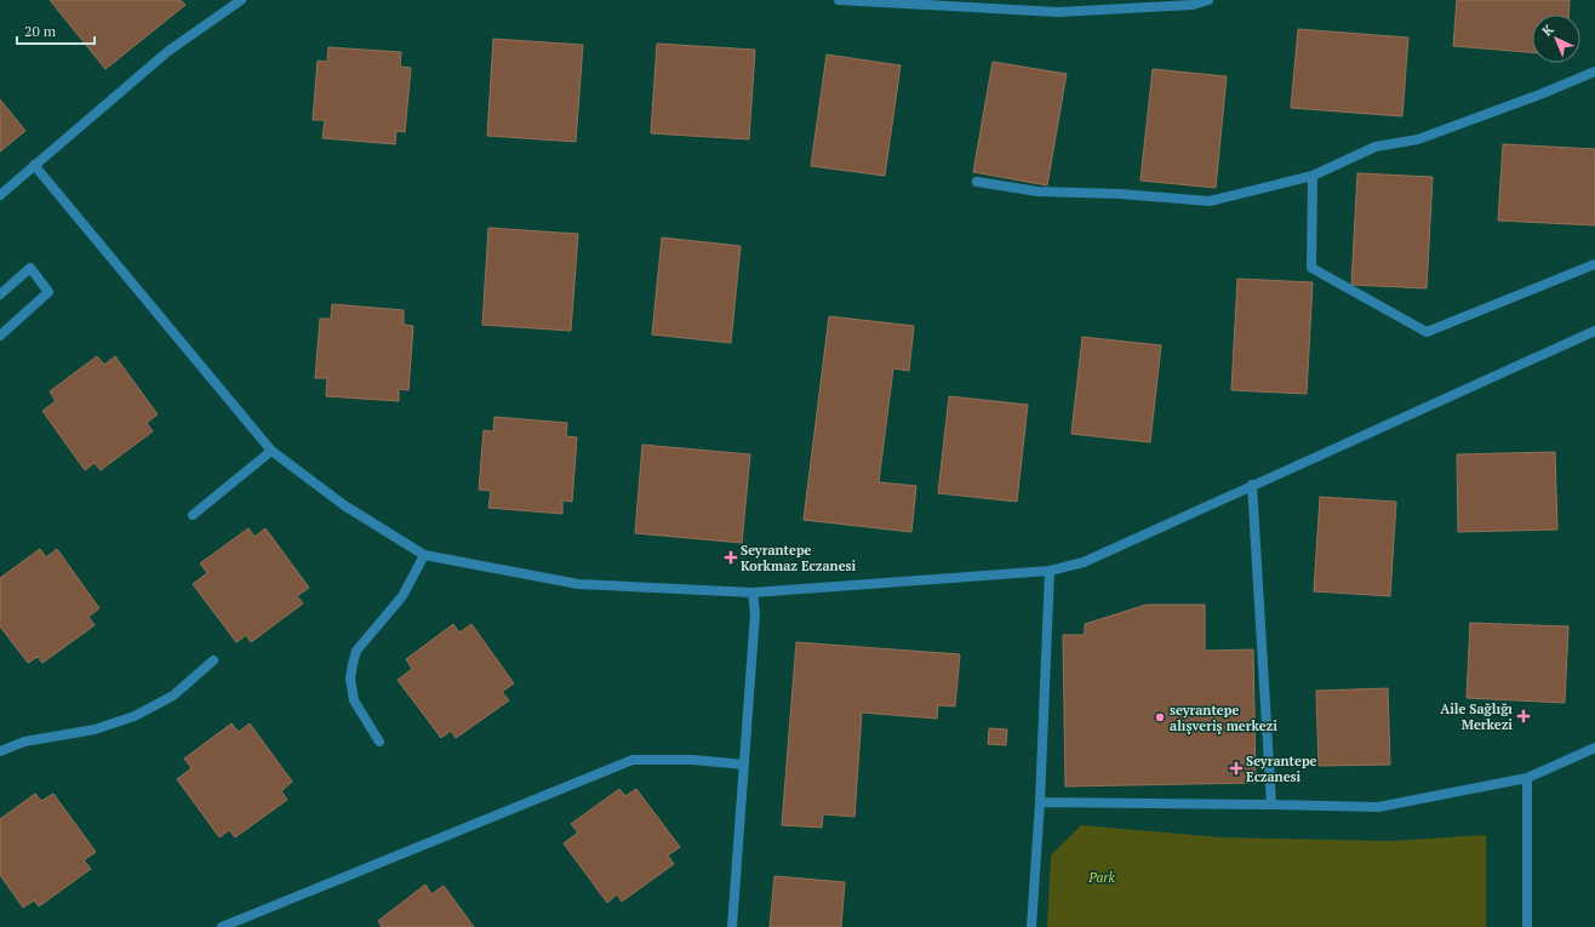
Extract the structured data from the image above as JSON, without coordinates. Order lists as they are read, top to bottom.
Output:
{
  "parks": ["Park"],
  "places": {
    "health": ["Seyrantepe Korkmaz Eczanesi", "Aile Sağlığı Merkezi", "Seyrantepe Eczanesi"],
    "other": ["seyrantepe alışveriş merkezi"]
  },
  "scale_bar": "20 m",
  "north": "top left"
}
